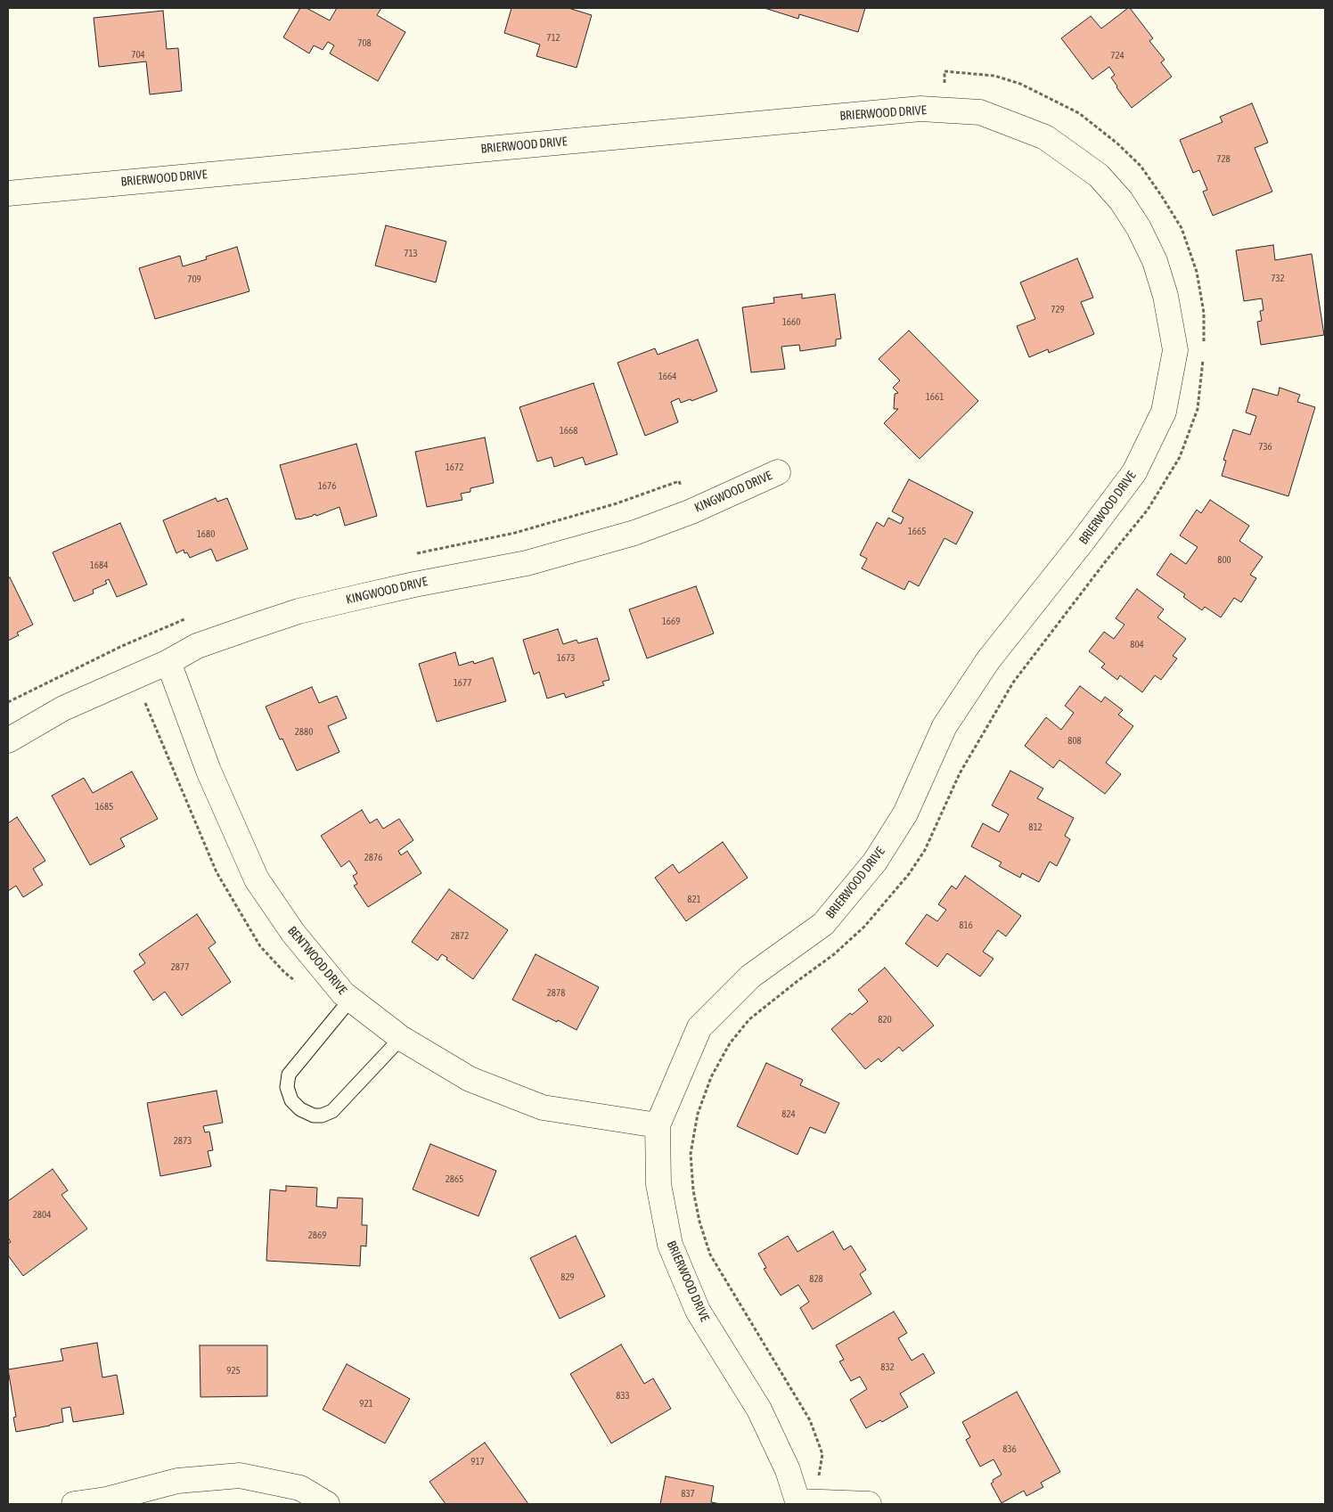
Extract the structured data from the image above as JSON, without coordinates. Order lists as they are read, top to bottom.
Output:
{
  "streets": {
    "street": ["BRIERWOOD DRIVE", "KINGWOOD DRIVE", "BENTWOOD DRIVE"]
  },
  "crossings": [
    ["BRIERWOOD DRIVE", "BENTWOOD DRIVE"],
    ["KINGWOOD DRIVE", "BENTWOOD DRIVE"]
  ],
  "house_numbers": [
    "712",
    "708",
    "704",
    "724",
    "728",
    "713",
    "732",
    "709",
    "729",
    "1660",
    "1664",
    "1661",
    "1668",
    "736",
    "1672",
    "1676",
    "1665",
    "1680",
    "800",
    "1684",
    "1669",
    "804",
    "1673",
    "1677",
    "2880",
    "808",
    "1685",
    "812",
    "2876",
    "821",
    "816",
    "2872",
    "2877",
    "2878",
    "820",
    "824",
    "2873",
    "2865",
    "2804",
    "2869",
    "829",
    "828",
    "832",
    "925",
    "833",
    "921",
    "836",
    "917",
    "837"
  ]
}
